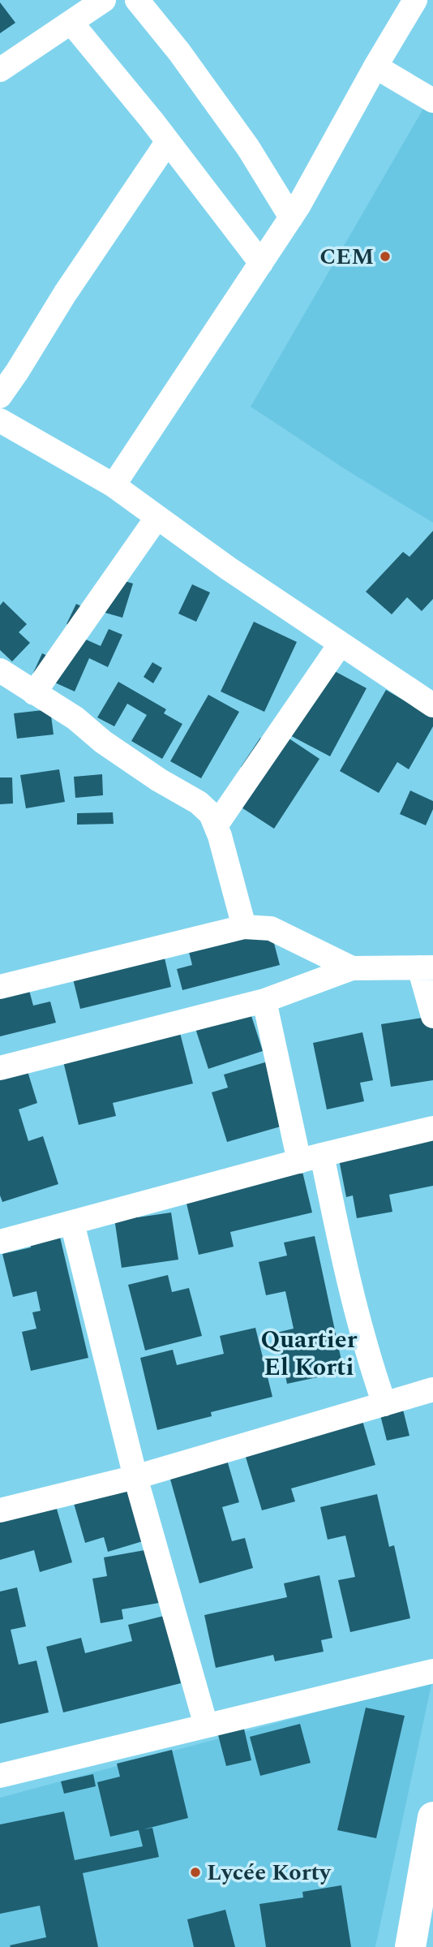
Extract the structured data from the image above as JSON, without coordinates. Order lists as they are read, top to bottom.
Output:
{
  "districts": ["Quartier El Korti"],
  "places": ["CEM", "Lycée Korty"]
}
